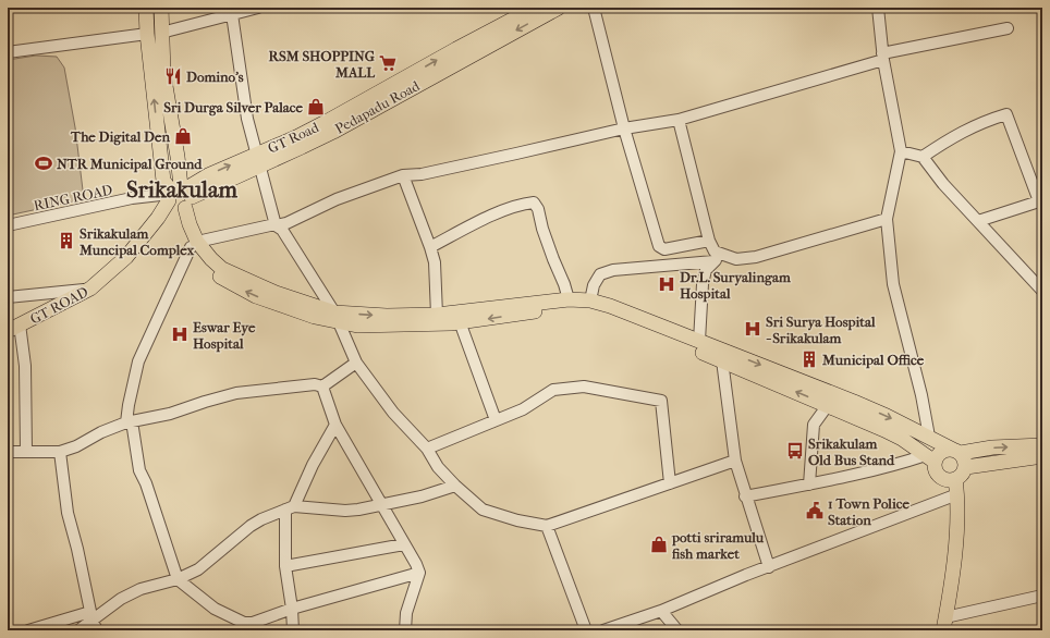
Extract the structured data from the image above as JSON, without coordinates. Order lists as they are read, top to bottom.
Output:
{
  "streets": {
    "main road": ["Pedapadu Road", "GT Road", "GT ROAD"],
    "street": ["RING ROAD"]
  },
  "crossings": [
    ["Pedapadu Road", "GT Road"],
    ["Pedapadu Road", "RING ROAD"],
    ["Pedapadu Road", "GT ROAD"],
    ["RING ROAD", "GT ROAD"]
  ],
  "one_way": ["Pedapadu Road", "GT Road"],
  "districts": ["Srikakulam"],
  "places": {
    "supermarket": ["RSM SHOPPING MALL"],
    "restaurant": ["Domino's"],
    "shop": ["Sri Durga Silver Palace", "The Digital Den", "potti sriramulu fish market"],
    "sports": ["NTR Municipal Ground"],
    "building": ["Srikakulam Muncipal Complex", "Municipal Office"],
    "hospital": ["Dr.L. Suryalingam Hospital", "Sri Surya Hospital - Srikakulam", "Eswar Eye Hospital"],
    "bus stop": ["Srikakulam Old Bus Stand"],
    "public building": ["1 Town Police Station"]
  }
}
